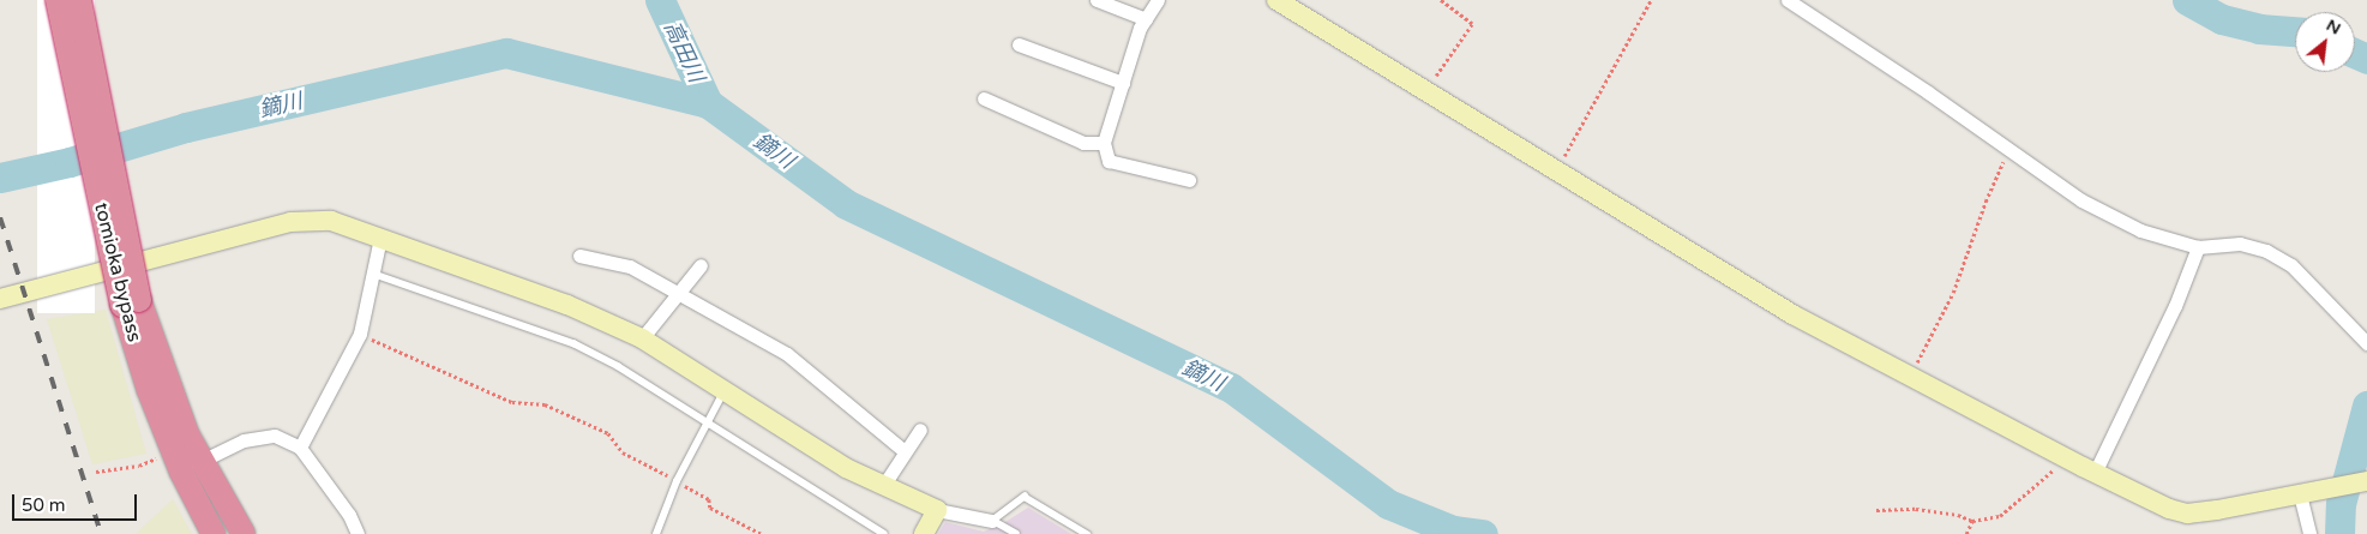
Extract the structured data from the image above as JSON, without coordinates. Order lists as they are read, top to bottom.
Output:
{
  "streets": {
    "highway": ["tomioka bypass"]
  },
  "water": ["高田川", "鏑川"],
  "scale_bar": "50 m",
  "north": "top right"
}
